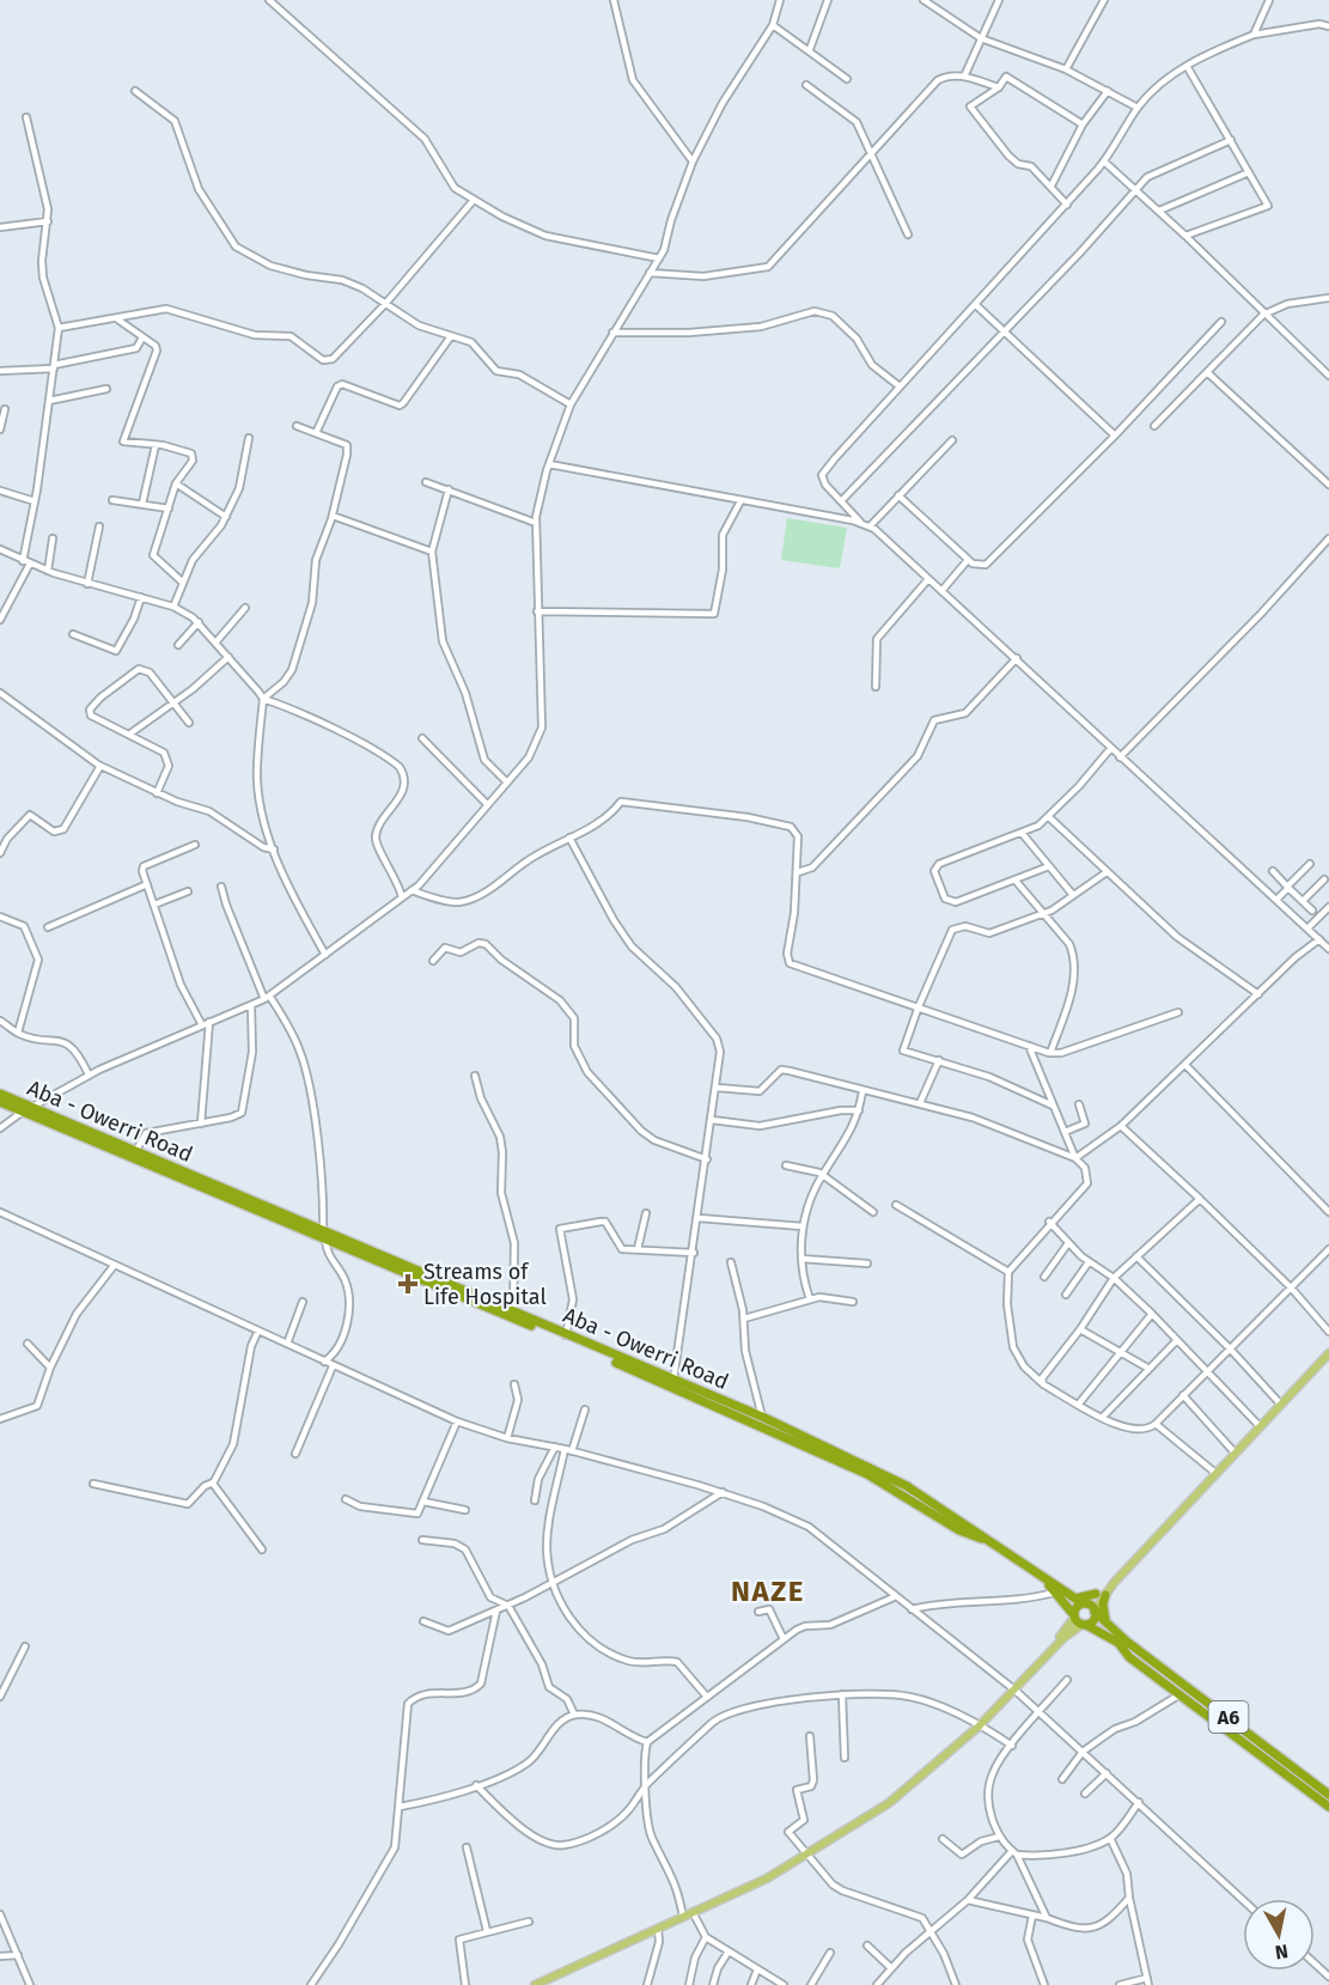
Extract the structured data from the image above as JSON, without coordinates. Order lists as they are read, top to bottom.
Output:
{
  "streets": {
    "highway": ["Aba - Owerri Road", "A6"]
  },
  "districts": ["NAZE"],
  "places": {
    "health": ["Streams of Life Hospital"]
  },
  "north": "bottom"
}
